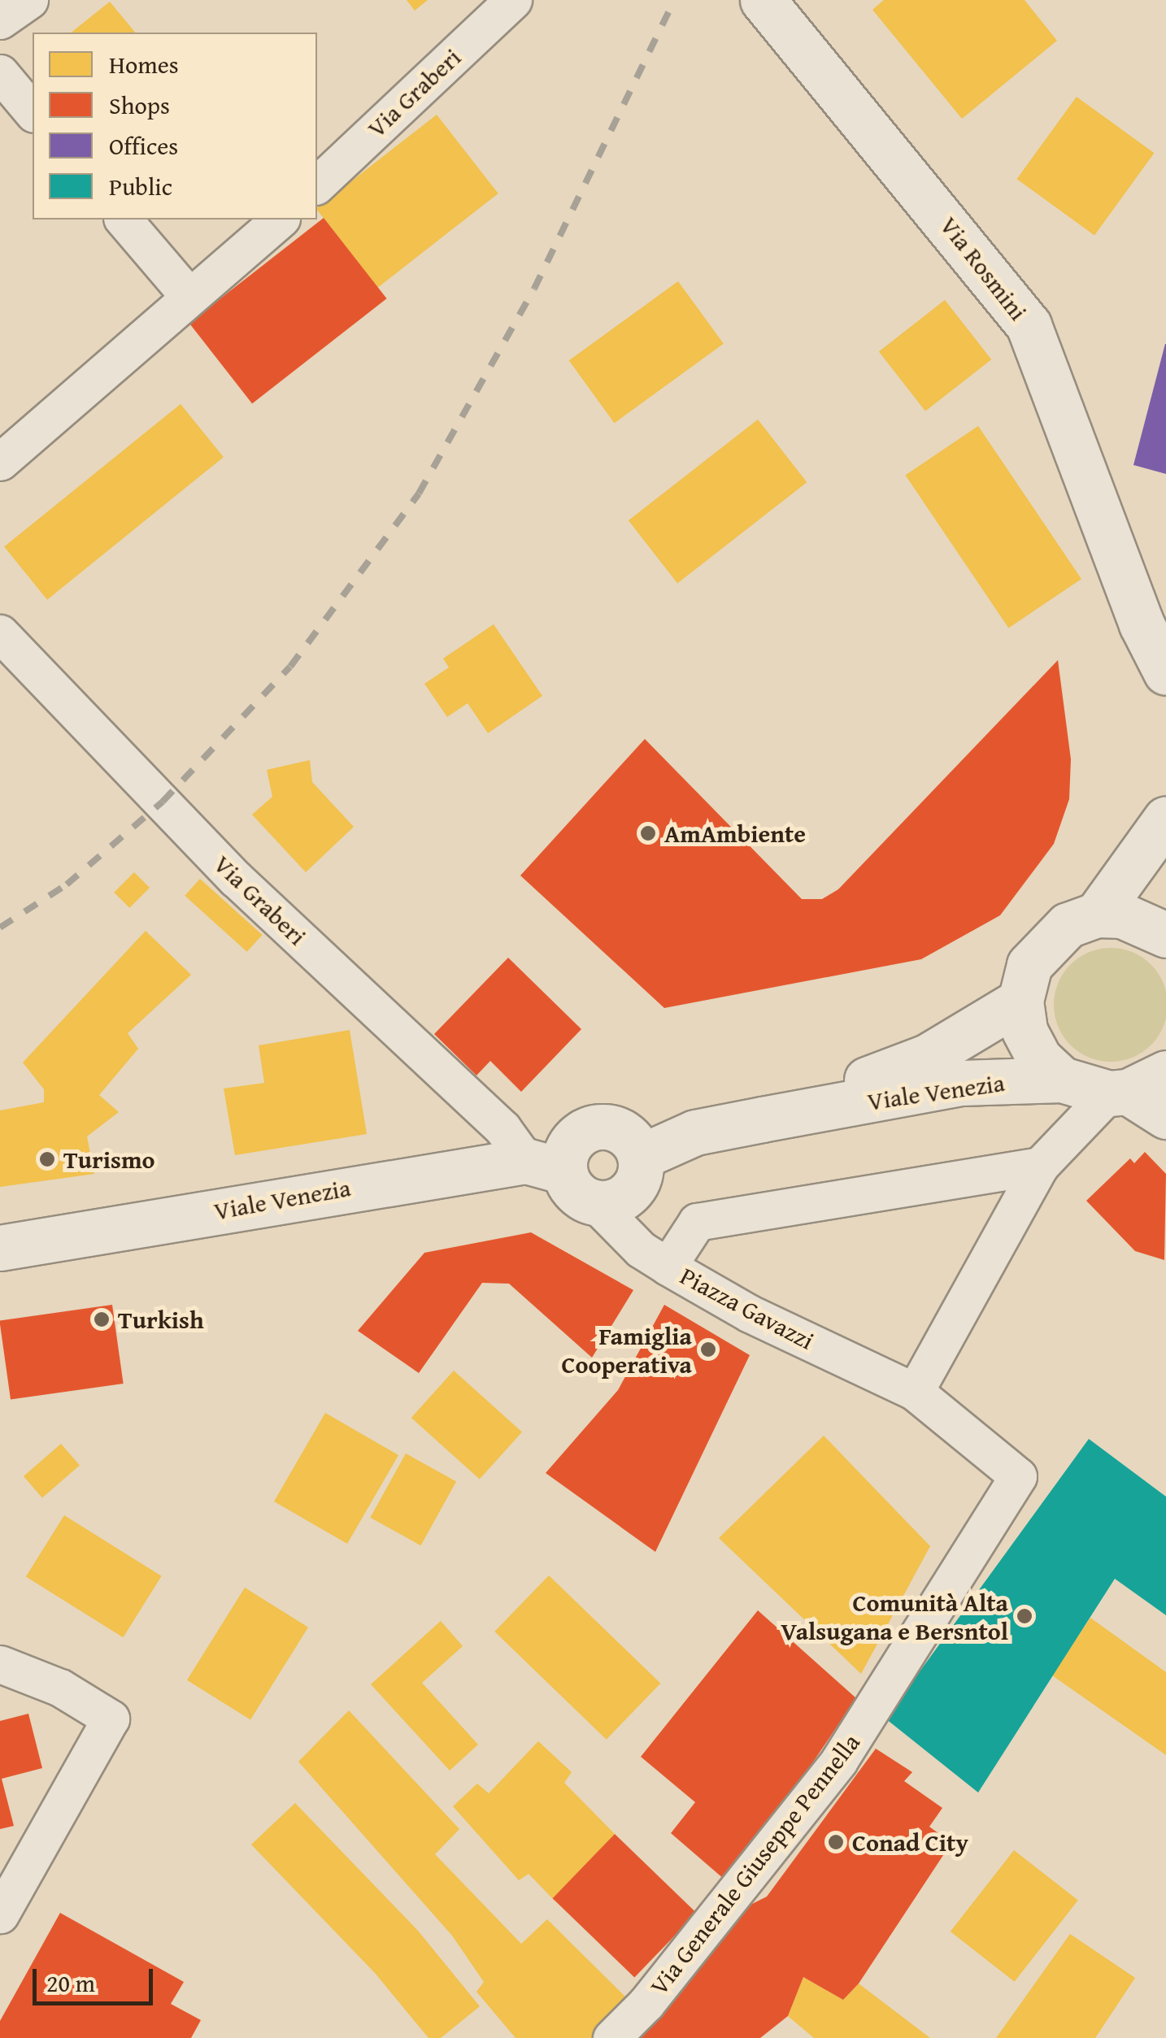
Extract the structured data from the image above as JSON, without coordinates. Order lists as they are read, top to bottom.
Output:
{
  "streets": {
    "main road": ["Via Rosmini", "Viale Venezia"],
    "street": ["Via Graberi", "Piazza Gavazzi", "Via Generale Giuseppe Pennella"]
  },
  "crossings": [
    ["Via Graberi", "Viale Venezia"],
    ["Via Graberi", "Piazza Gavazzi"],
    ["Viale Venezia", "Piazza Gavazzi"],
    ["Piazza Gavazzi", "Via Generale Giuseppe Pennella"]
  ],
  "places": [
    "AmAmbiente",
    "Turismo",
    "Turkish",
    "Famiglia Cooperativa",
    "Comunità Alta Valsugana e Bersntol",
    "Conad City"
  ],
  "legend": [
    "Homes",
    "Shops",
    "Offices",
    "Public"
  ],
  "scale_bar": "20 m"
}
